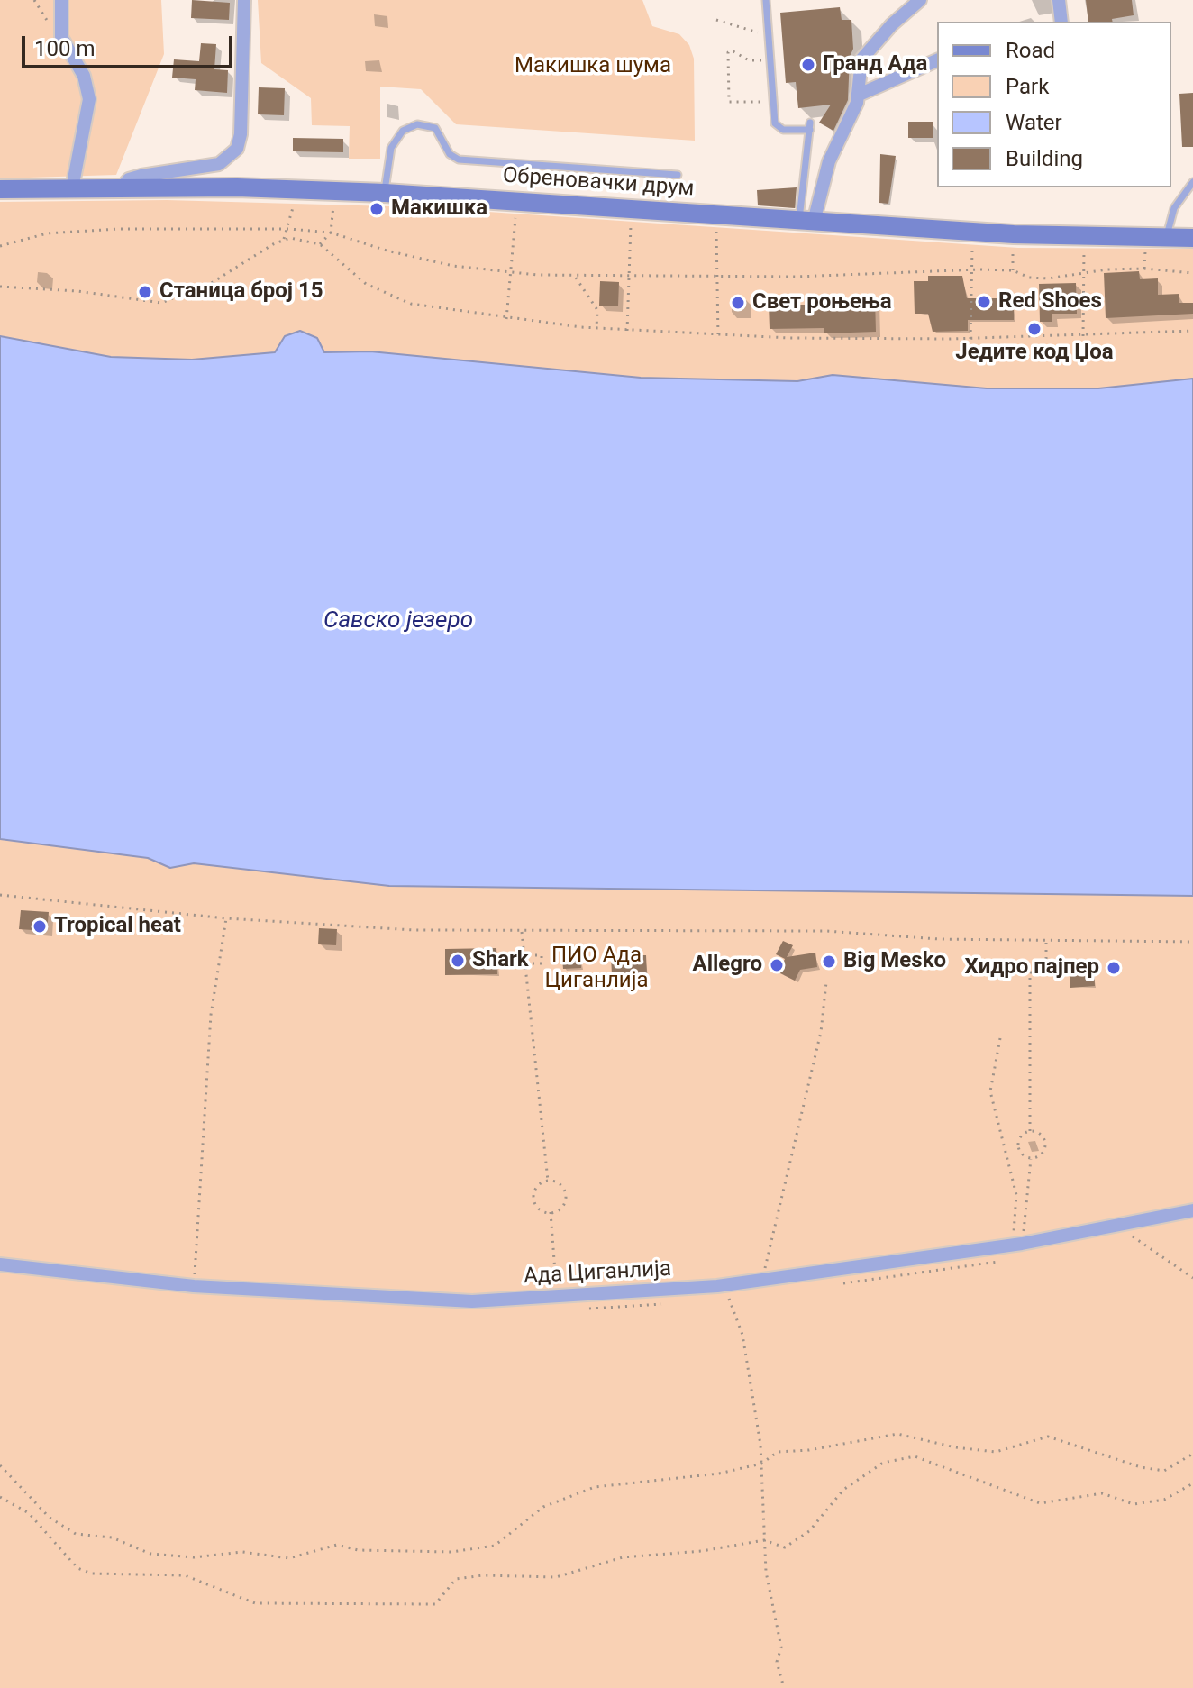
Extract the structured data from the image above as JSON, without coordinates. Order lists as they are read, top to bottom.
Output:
{
  "streets": {
    "street": ["Обреновачки друм", "Ада Циганлија"]
  },
  "water": ["Савско језеро"],
  "parks": ["Макишка шума", "ПИО Ада Циганлија"],
  "places": [
    "Гранд Ада",
    "Макишка",
    "Станица број 15",
    "Red Shoes",
    "Свет роњења",
    "Једите код Џоа",
    "Tropical heat",
    "Shark",
    "Big Mesko",
    "Allegro",
    "Хидро пајпер"
  ],
  "legend": [
    "Road",
    "Park",
    "Water",
    "Building"
  ],
  "scale_bar": "100 m"
}
